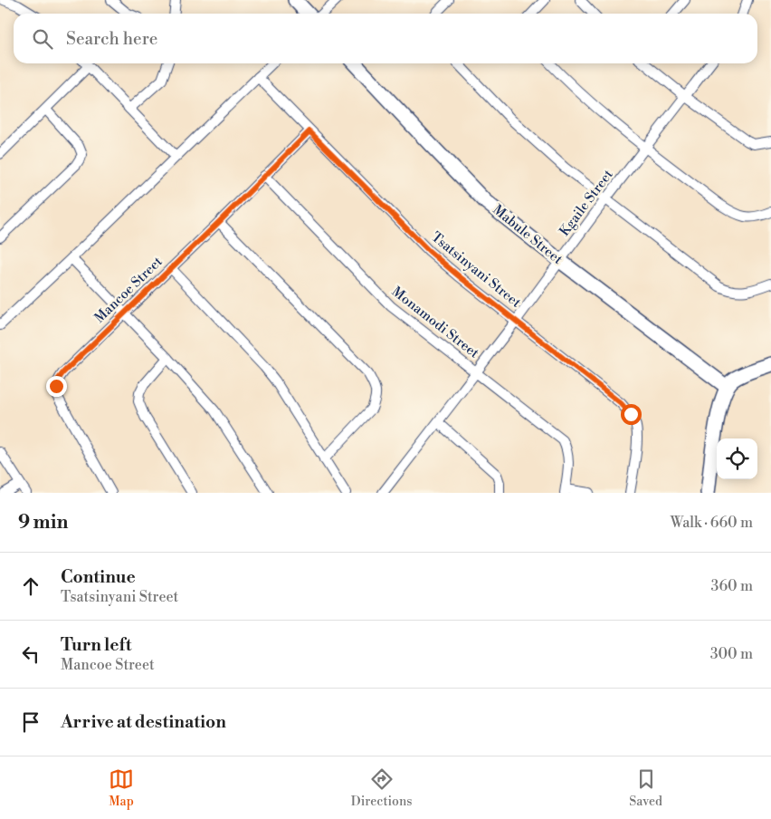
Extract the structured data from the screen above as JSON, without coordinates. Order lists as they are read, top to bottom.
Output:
{
  "streets": {
    "street": [
      "Kgaile Street",
      "Mabule Street",
      "Tsatsinyani Street",
      "Mancoe Street",
      "Monamodi Street"
    ]
  },
  "crossings": [
    ["Kgaile Street", "Mabule Street"],
    ["Kgaile Street", "Tsatsinyani Street"],
    ["Kgaile Street", "Monamodi Street"],
    ["Tsatsinyani Street", "Mancoe Street"],
    ["Mancoe Street", "Monamodi Street"]
  ],
  "page": {
    "search": "Search here",
    "heading": ["9 min", "Walk · 660 m"],
    "list": [
      ["Continue", "Tsatsinyani Street", "360 m"],
      ["Turn left", "Mancoe Street", "300 m"],
      "Arrive at destination"
    ],
    "nav": ["Map", "Directions", "Saved"]
  }
}
